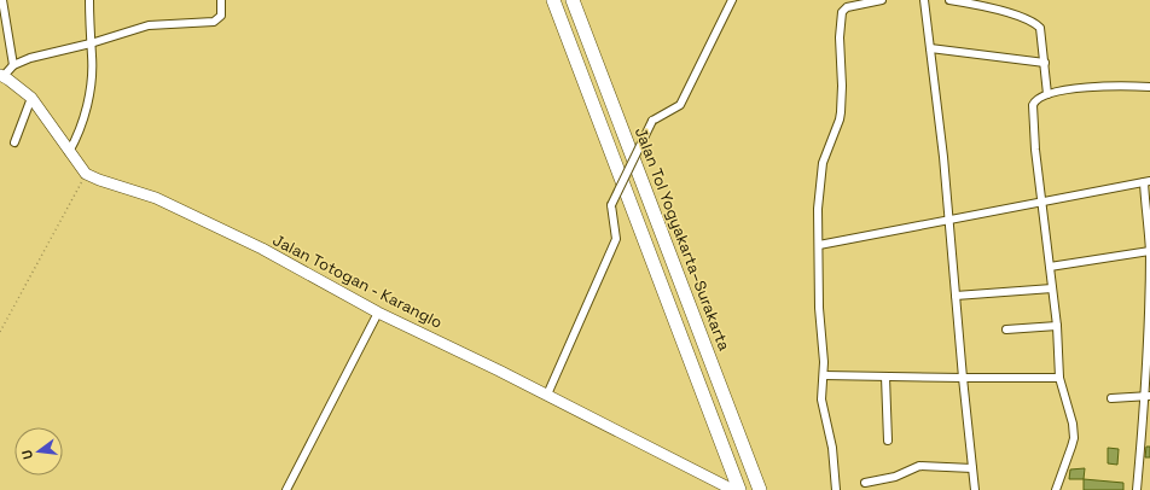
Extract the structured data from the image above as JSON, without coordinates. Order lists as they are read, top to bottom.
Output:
{
  "streets": {
    "highway": ["Jalan Tol Yogyakarta–Surakarta"],
    "main road": ["Jalan Totogan - Karanglo"]
  },
  "north": "left"
}
